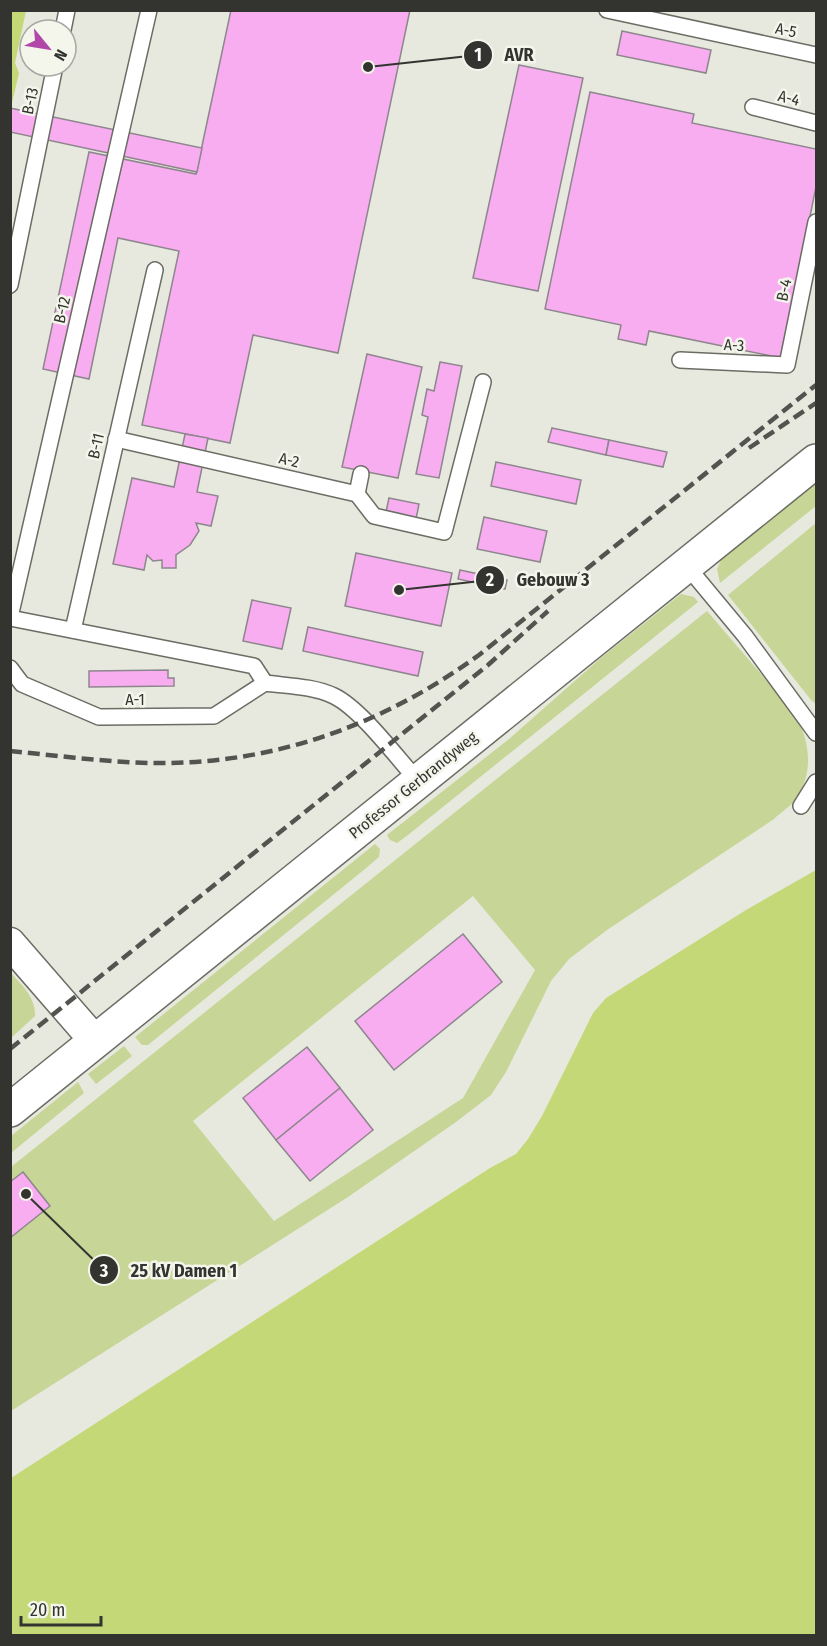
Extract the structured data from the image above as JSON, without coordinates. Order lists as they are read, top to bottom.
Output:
{
  "streets": {
    "street": ["Professor Gerbrandyweg"],
    "lane": [
      "A-5",
      "A-4",
      "B-13",
      "B-4",
      "B-12",
      "A-3",
      "B-11",
      "A-2",
      "A-1"
    ]
  },
  "crossings": [
    ["B-4", "A-3"],
    ["B-11", "A-2"]
  ],
  "places": ["AVR", "Gebouw 3", "25 kV Damen 1"],
  "scale_bar": "20 m",
  "north": "bottom right"
}
